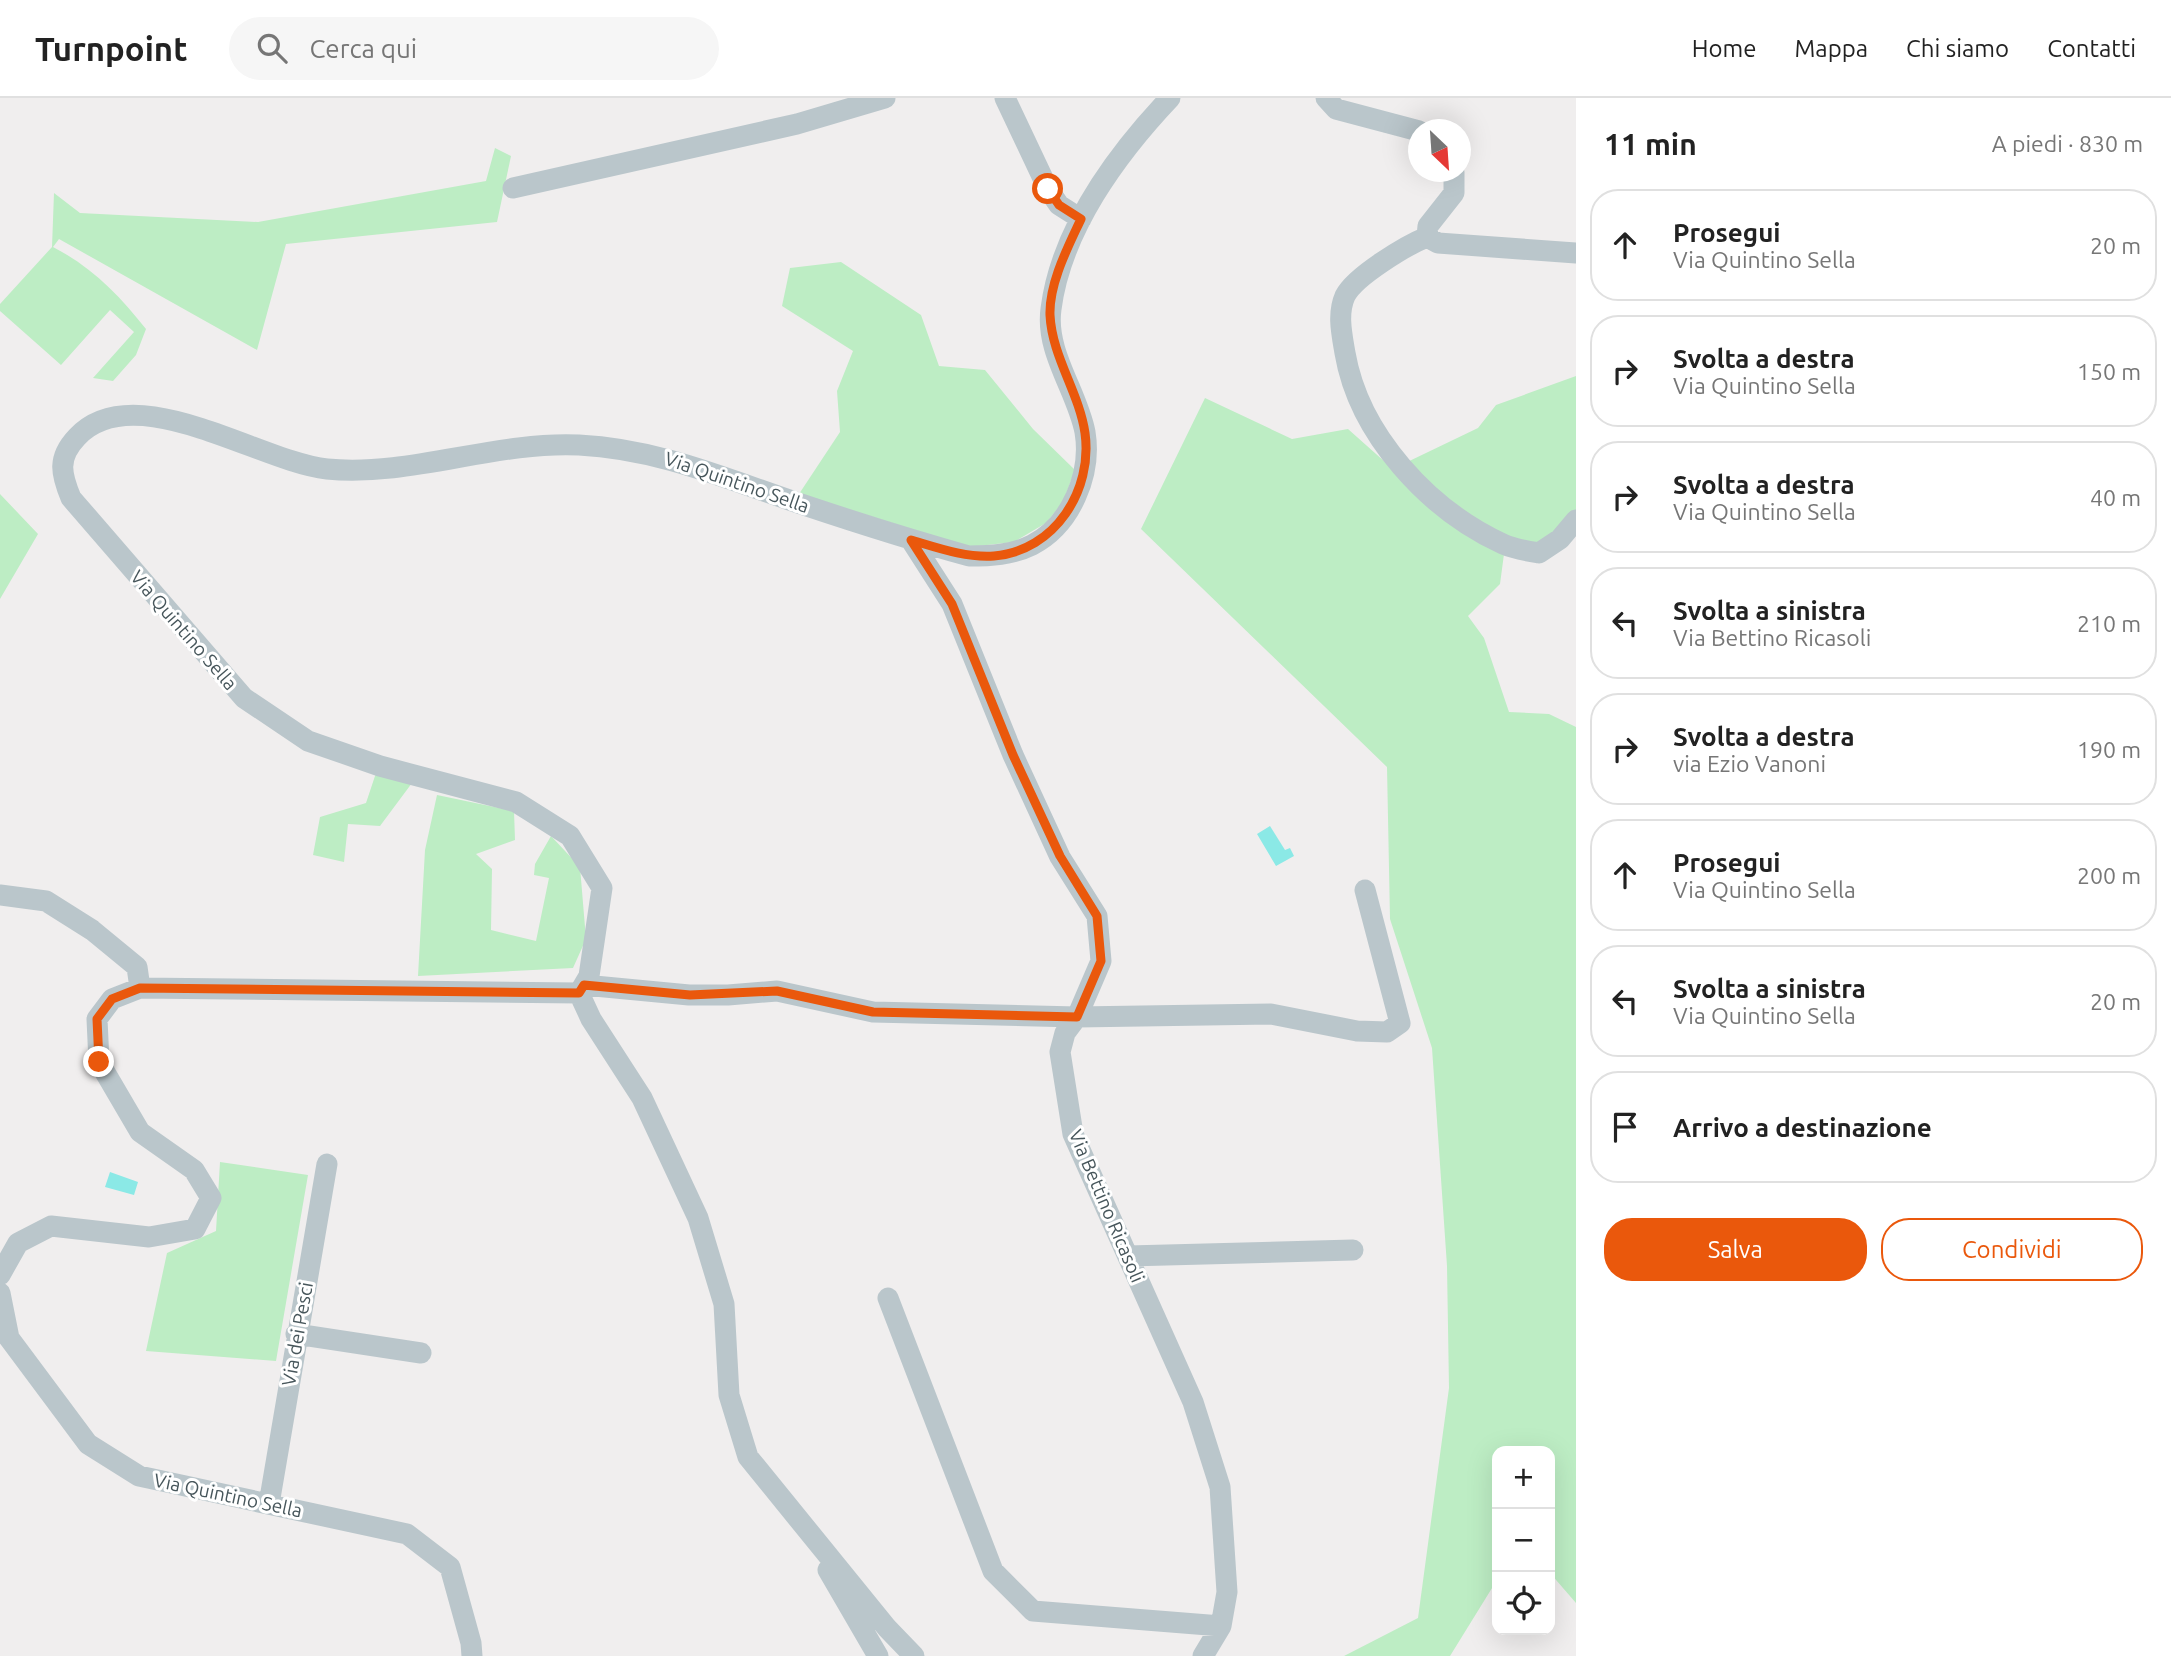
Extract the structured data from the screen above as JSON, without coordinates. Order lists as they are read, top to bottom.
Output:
{
  "streets": {
    "street": ["Via Quintino Sella", "Via Bettino Ricasoli", "Via dei Pesci"]
  },
  "crossings": [
    ["Via Quintino Sella", "Via Bettino Ricasoli"],
    ["Via Quintino Sella", "Via dei Pesci"]
  ],
  "north": "bottom right",
  "page": {
    "header": "Turnpoint",
    "search": "Cerca qui",
    "nav": [
      "Home",
      "Mappa",
      "Chi siamo",
      "Contatti"
    ],
    "heading": ["11 min", "A piedi · 830 m"],
    "list": [
      ["Prosegui", "Via Quintino Sella", "20 m"],
      ["Svolta a destra", "Via Quintino Sella", "150 m"],
      ["Svolta a destra", "Via Quintino Sella", "40 m"],
      ["Svolta a sinistra", "Via Bettino Ricasoli", "210 m"],
      ["Svolta a destra", "via Ezio Vanoni", "190 m"],
      ["Prosegui", "Via Quintino Sella", "200 m"],
      ["Svolta a sinistra", "Via Quintino Sella", "20 m"],
      "Arrivo a destinazione"
    ],
    "buttons": ["Salva", "Condividi"],
    "map_buttons": ["+", "−"]
  }
}
